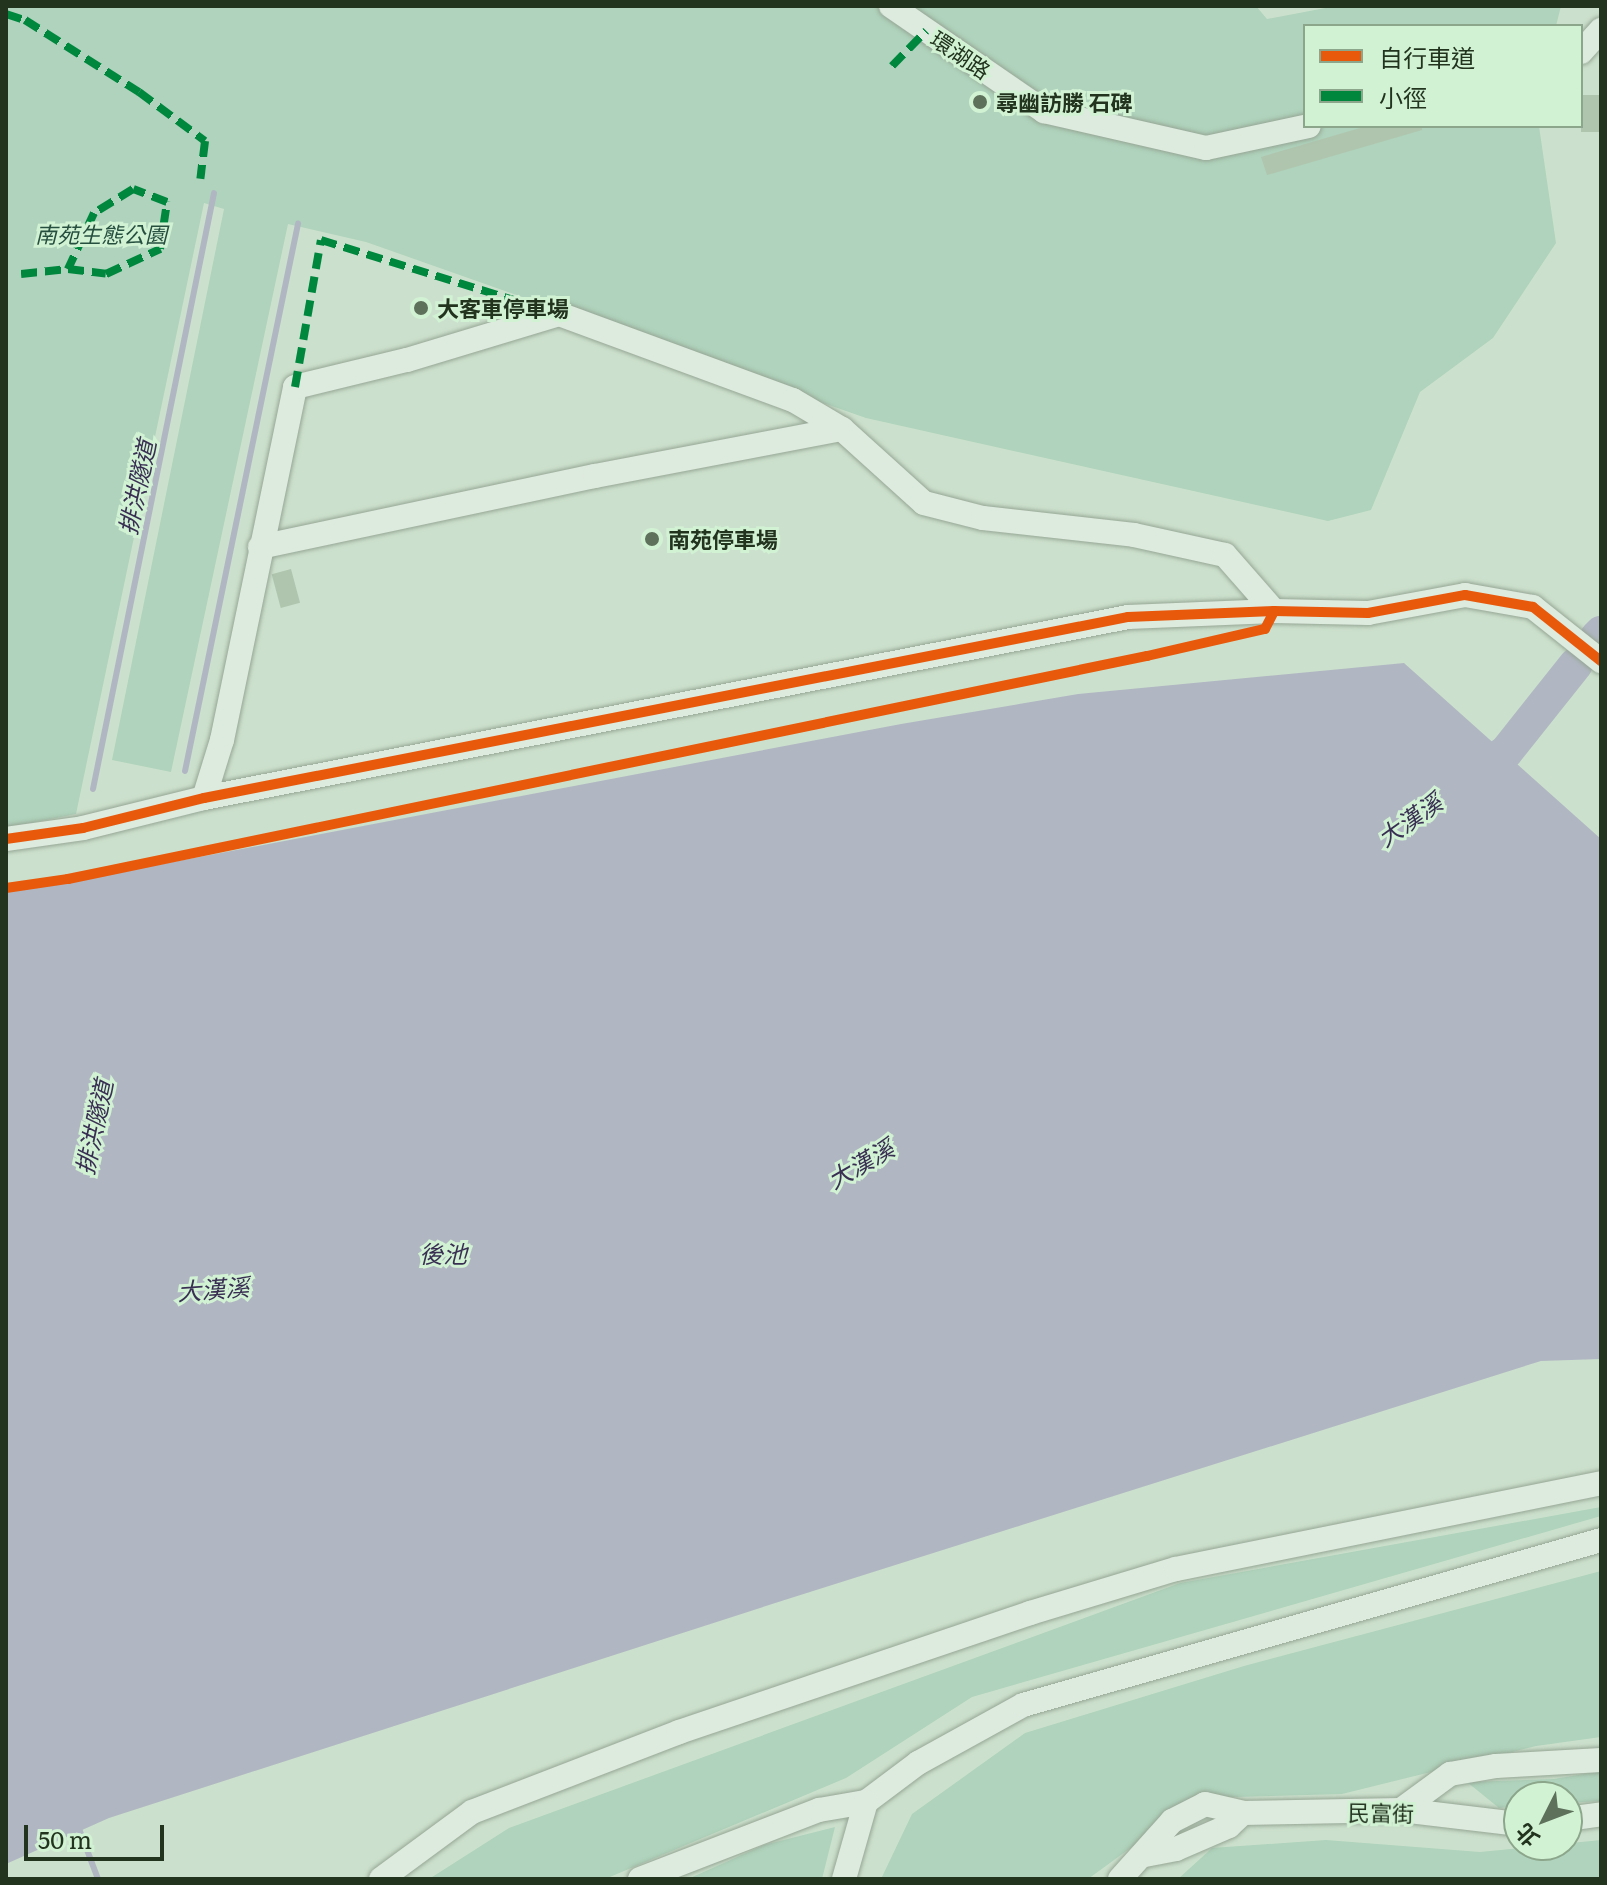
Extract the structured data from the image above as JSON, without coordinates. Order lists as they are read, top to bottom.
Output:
{
  "streets": {
    "street": ["環湖路", "民富街"]
  },
  "water": ["排洪隧道", "大漢溪", "後池"],
  "parks": ["南苑生態公園"],
  "places": ["尋幽訪勝 石碑", "大客車停車場", "南苑停車場"],
  "legend": ["自行車道", "小徑"],
  "scale_bar": "50 m",
  "north": "bottom left"
}
